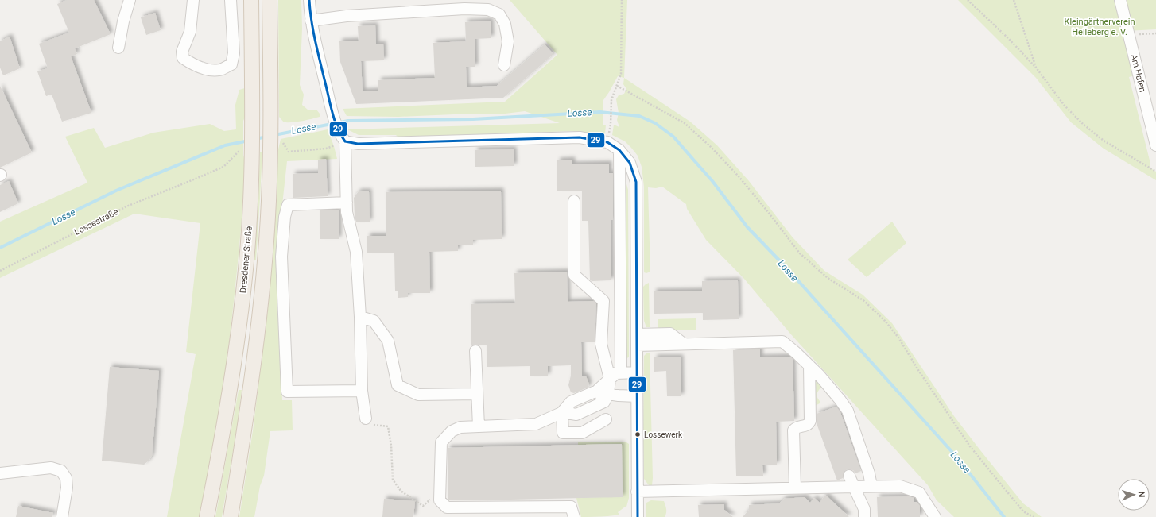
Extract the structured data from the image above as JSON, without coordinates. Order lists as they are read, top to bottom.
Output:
{
  "streets": {
    "main road": ["Dresdener Straße"],
    "street": ["Am Hafen"],
    "path": ["Lossestraße"]
  },
  "crossings": [
    ["Lossestraße", "Dresdener Straße"]
  ],
  "water": ["Losse"],
  "parks": ["Kleingärtnerverein Helleberg e. V."],
  "places": ["Lossewerk"],
  "lines": ["transit line 29"],
  "north": "right"
}
